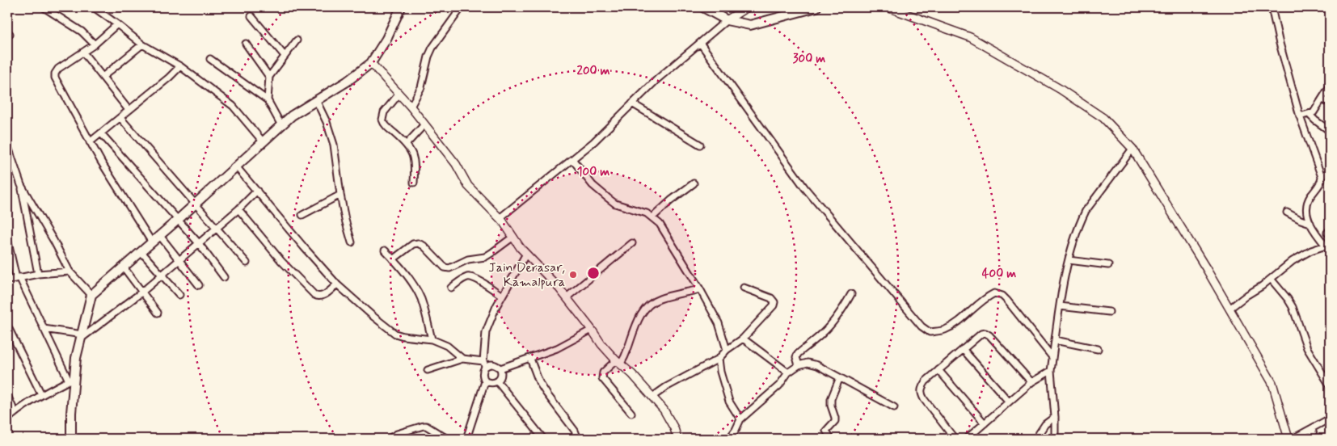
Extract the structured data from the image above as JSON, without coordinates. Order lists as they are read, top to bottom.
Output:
{
  "places": ["Jain Derasar, Kamalpura"],
  "rings": [
    "300 m",
    "200 m",
    "100 m",
    "400 m"
  ]
}
